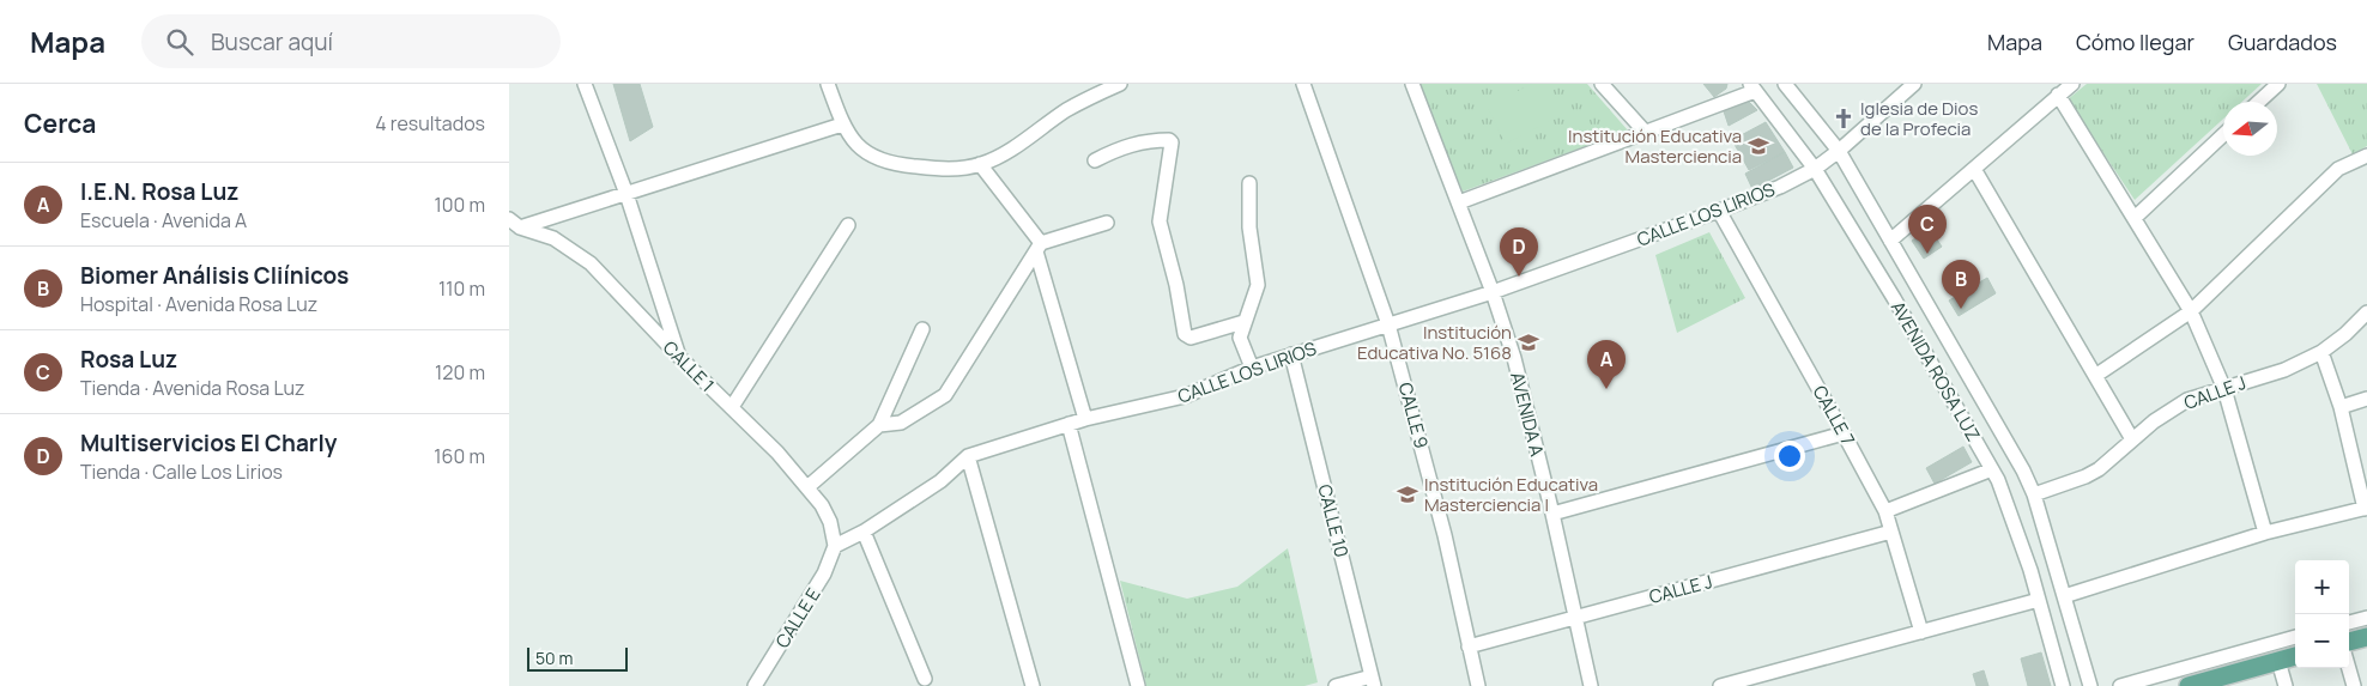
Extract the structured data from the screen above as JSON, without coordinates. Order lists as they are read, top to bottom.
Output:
{
  "streets": {
    "street": [
      "CALLE LOS LIRIOS",
      "CALLE 1",
      "AVENIDA ROSA LUZ",
      "CALLE J",
      "AVENIDA A",
      "CALLE 9",
      "CALLE 7",
      "CALLE 10",
      "CALLE E"
    ]
  },
  "crossings": [
    ["CALLE LOS LIRIOS", "CALLE 1"],
    ["CALLE LOS LIRIOS", "AVENIDA ROSA LUZ"],
    ["CALLE LOS LIRIOS", "AVENIDA A"],
    ["CALLE LOS LIRIOS", "CALLE 9"],
    ["CALLE LOS LIRIOS", "CALLE 7"],
    ["CALLE LOS LIRIOS", "CALLE 10"],
    ["CALLE LOS LIRIOS", "CALLE E"],
    ["CALLE 1", "CALLE E"],
    ["AVENIDA ROSA LUZ", "CALLE J"],
    ["CALLE J", "AVENIDA A"],
    ["CALLE J", "CALLE 9"],
    ["CALLE J", "CALLE 7"]
  ],
  "places": {
    "church": ["Iglesia de Dios de la Profecia"],
    "school or university": ["Institución Educativa Masterciencia", "Institución Educativa No. 5168", "Institución Educativa Masterciencia I"]
  },
  "scale_bar": "50 m",
  "north": "left",
  "page": {
    "header": "Mapa",
    "search": "Buscar aquí",
    "nav": ["Mapa", "Cómo llegar", "Guardados"],
    "heading": ["Cerca", "4 resultados"],
    "list": [
      {
        "mark": "A",
        "name": "I.E.N. Rosa Luz",
        "note": "Escuela · Avenida A",
        "value": "100 m"
      },
      {
        "mark": "B",
        "name": "Biomer Análisis Cliínicos",
        "note": "Hospital · Avenida Rosa Luz",
        "value": "110 m"
      },
      {
        "mark": "C",
        "name": "Rosa Luz",
        "note": "Tienda · Avenida Rosa Luz",
        "value": "120 m"
      },
      {
        "mark": "D",
        "name": "Multiservicios El Charly",
        "note": "Tienda · Calle Los Lirios",
        "value": "160 m"
      }
    ],
    "pins": [
      "C",
      "D",
      "B",
      "A"
    ],
    "map_buttons": ["+", "−"],
    "scale": "50 m"
  }
}
